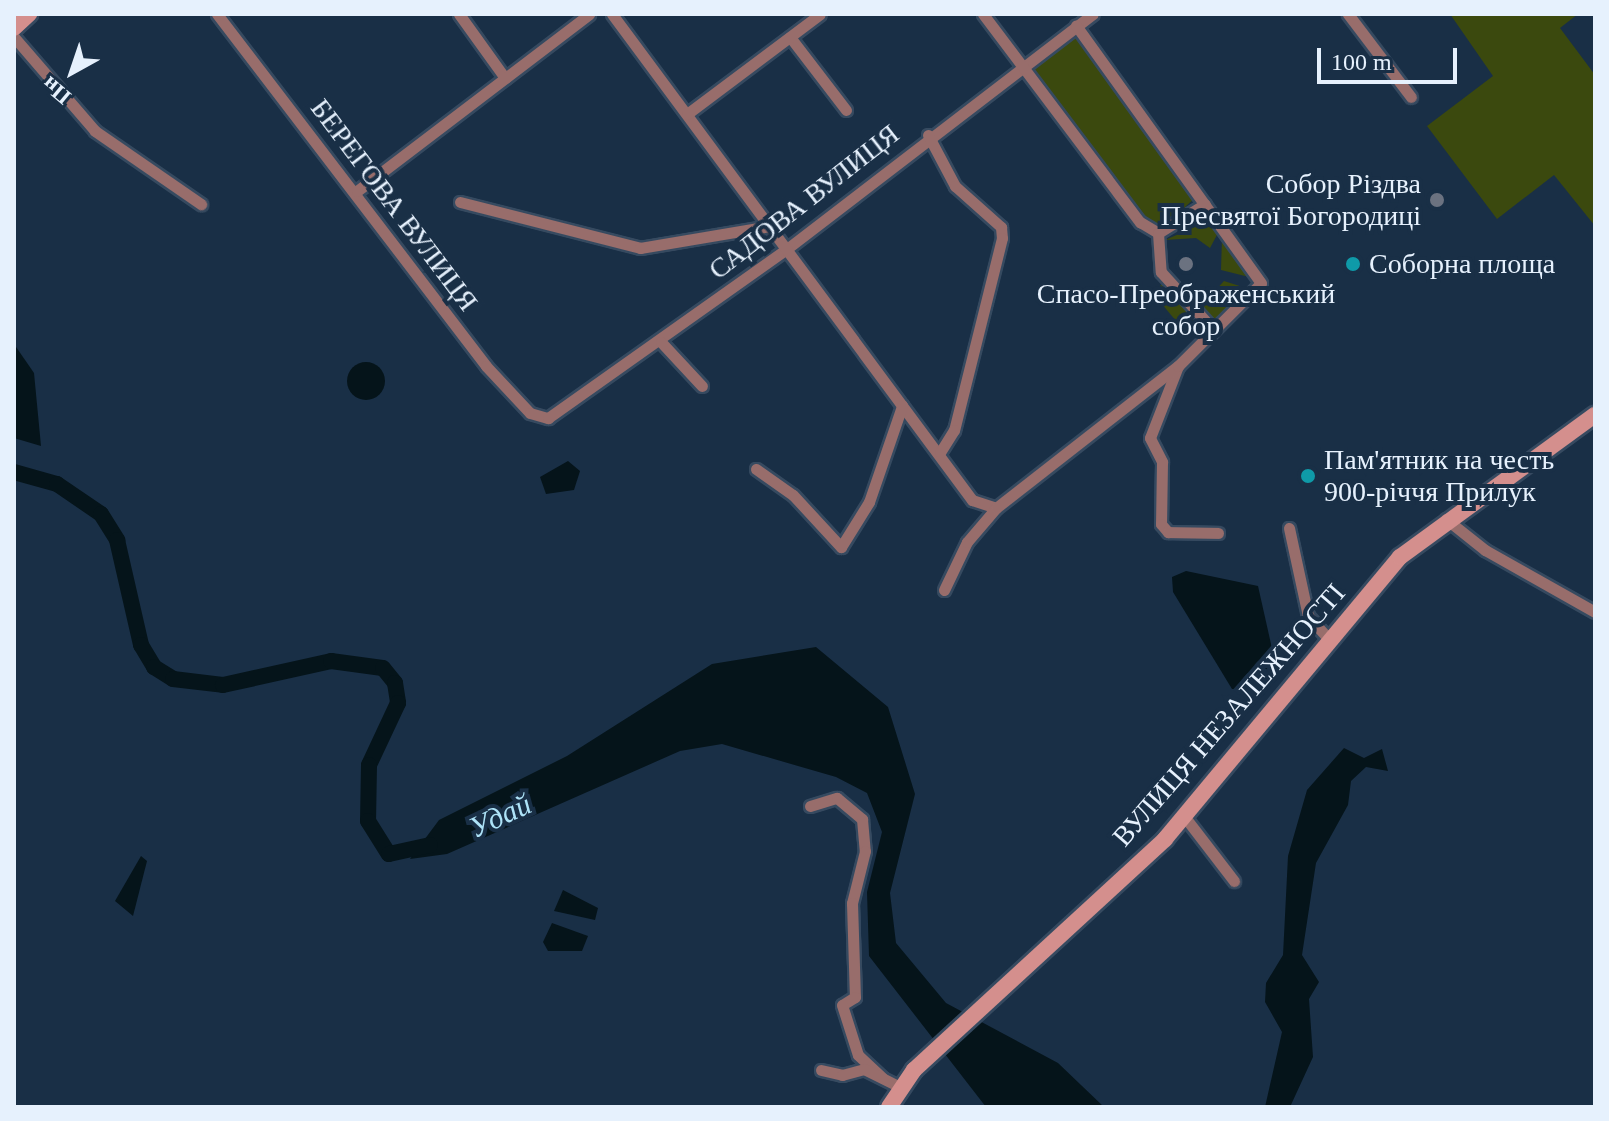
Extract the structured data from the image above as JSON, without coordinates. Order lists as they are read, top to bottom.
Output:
{
  "streets": {
    "main road": ["ВУЛИЦЯ НЕЗАЛЕЖНОСТІ"],
    "street": ["САДОВА ВУЛИЦЯ", "БЕРЕГОВА ВУЛИЦЯ"]
  },
  "crossings": [
    ["САДОВА ВУЛИЦЯ", "БЕРЕГОВА ВУЛИЦЯ"]
  ],
  "water": ["Удай"],
  "places": [
    "Собор Різдва Пресвятої Богородиці",
    "Спасо-Преображенський собор",
    "Соборна площа",
    "Пам'ятник на честь 900-річчя Прилук"
  ],
  "scale_bar": "100 m",
  "north": "bottom left"
}
